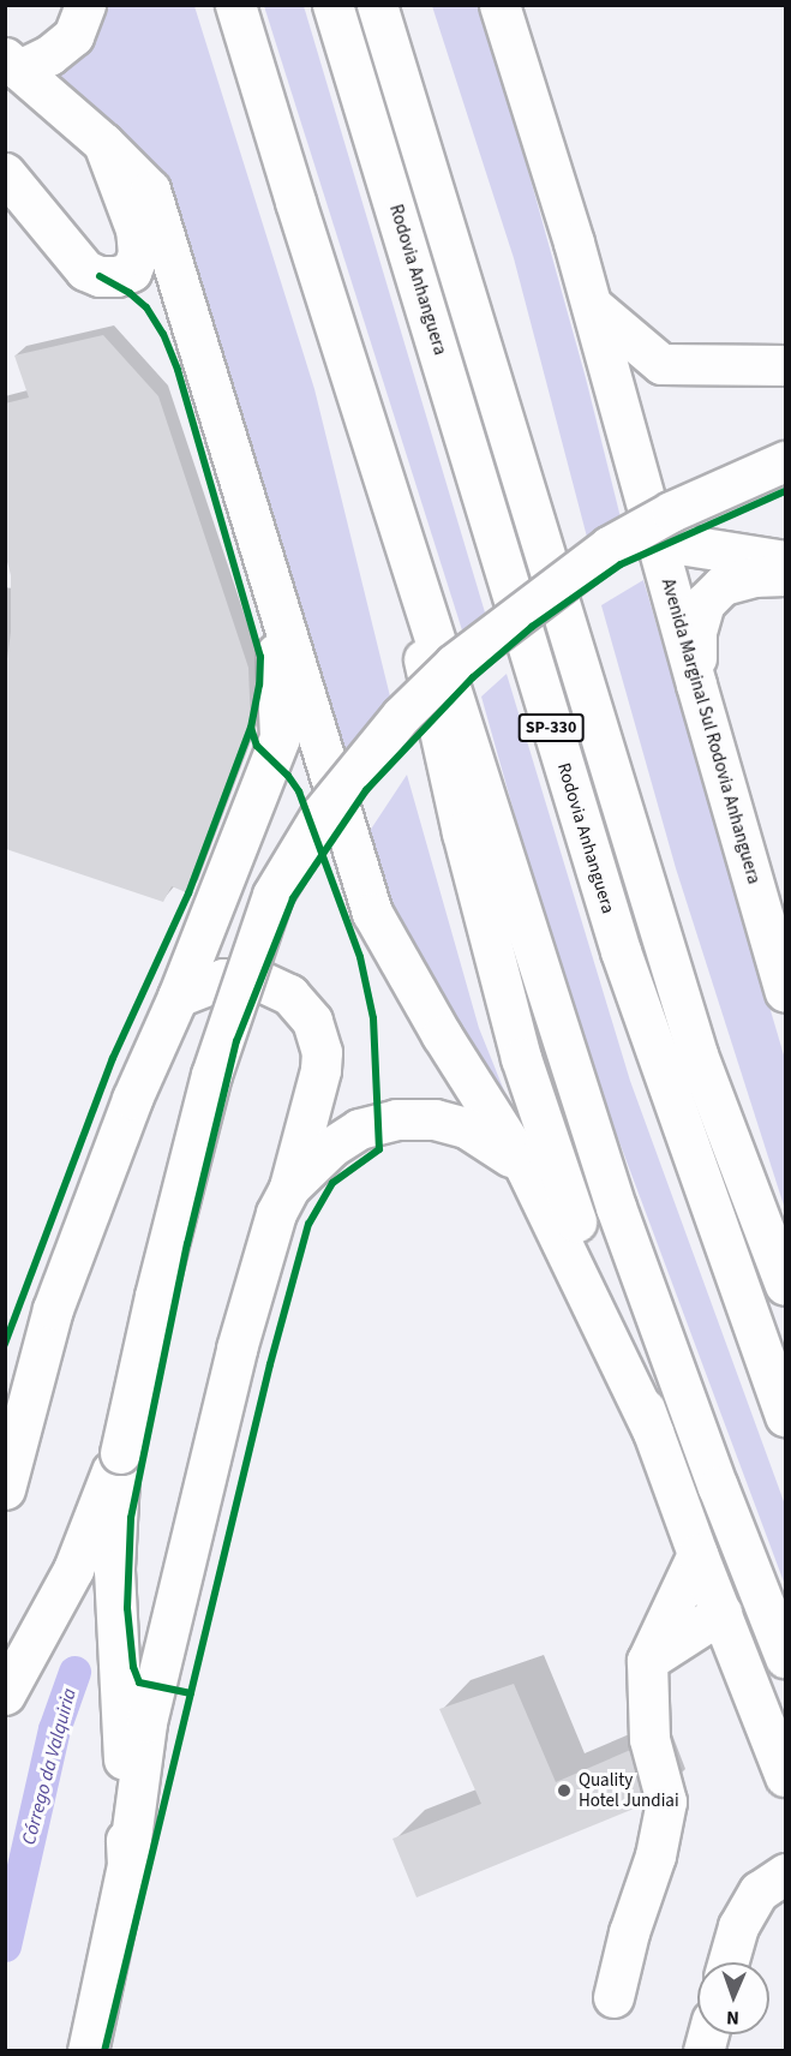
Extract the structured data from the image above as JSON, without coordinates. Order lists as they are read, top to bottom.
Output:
{
  "streets": {
    "main road": ["Rodovia Anhanguera", "SP-330", "Avenida Marginal Sul Rodovia Anhanguera"]
  },
  "water": ["Córrego da Valquiria"],
  "places": ["Quality Hotel Jundiai"],
  "north": "bottom"
}
